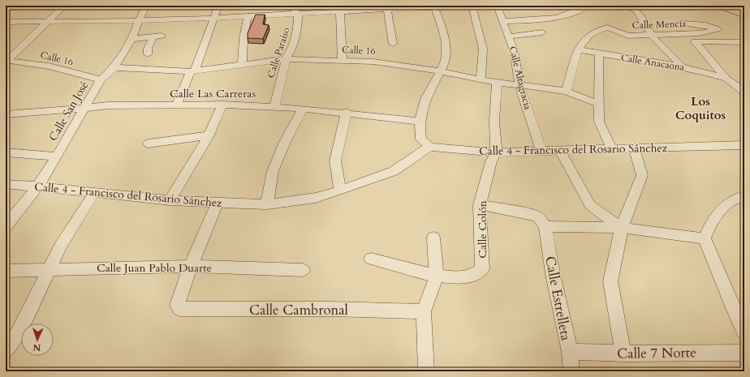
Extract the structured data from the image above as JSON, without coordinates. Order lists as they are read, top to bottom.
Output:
{
  "streets": {
    "street": [
      "Calle Mencía",
      "Calle 16",
      "Calle Paraíso",
      "Calle Anacaona",
      "Calle Altagracia",
      "Calle Las Carreras",
      "Calle San José",
      "Calle 4 - Francisco del Rosario Sánchez",
      "Calle Colón",
      "Calle Juan Pablo Duarte",
      "Calle Estrelleta",
      "Calle Cambronal",
      "Calle 7 Norte"
    ]
  },
  "crossings": [
    ["Calle Mencía", "Calle 16"],
    ["Calle Mencía", "Calle Anacaona"],
    ["Calle 16", "Calle Paraíso"],
    ["Calle 16", "Calle Altagracia"],
    ["Calle 16", "Calle San José"],
    ["Calle Paraíso", "Calle Las Carreras"],
    ["Calle Altagracia", "Calle 4 - Francisco del Rosario Sánchez"],
    ["Calle Las Carreras", "Calle San José"],
    ["Calle San José", "Calle 4 - Francisco del Rosario Sánchez"],
    ["Calle 4 - Francisco del Rosario Sánchez", "Calle Colón"],
    ["Calle Juan Pablo Duarte", "Calle Cambronal"],
    ["Calle Estrelleta", "Calle 7 Norte"]
  ],
  "districts": ["Los Coquitos"],
  "north": "bottom"
}
